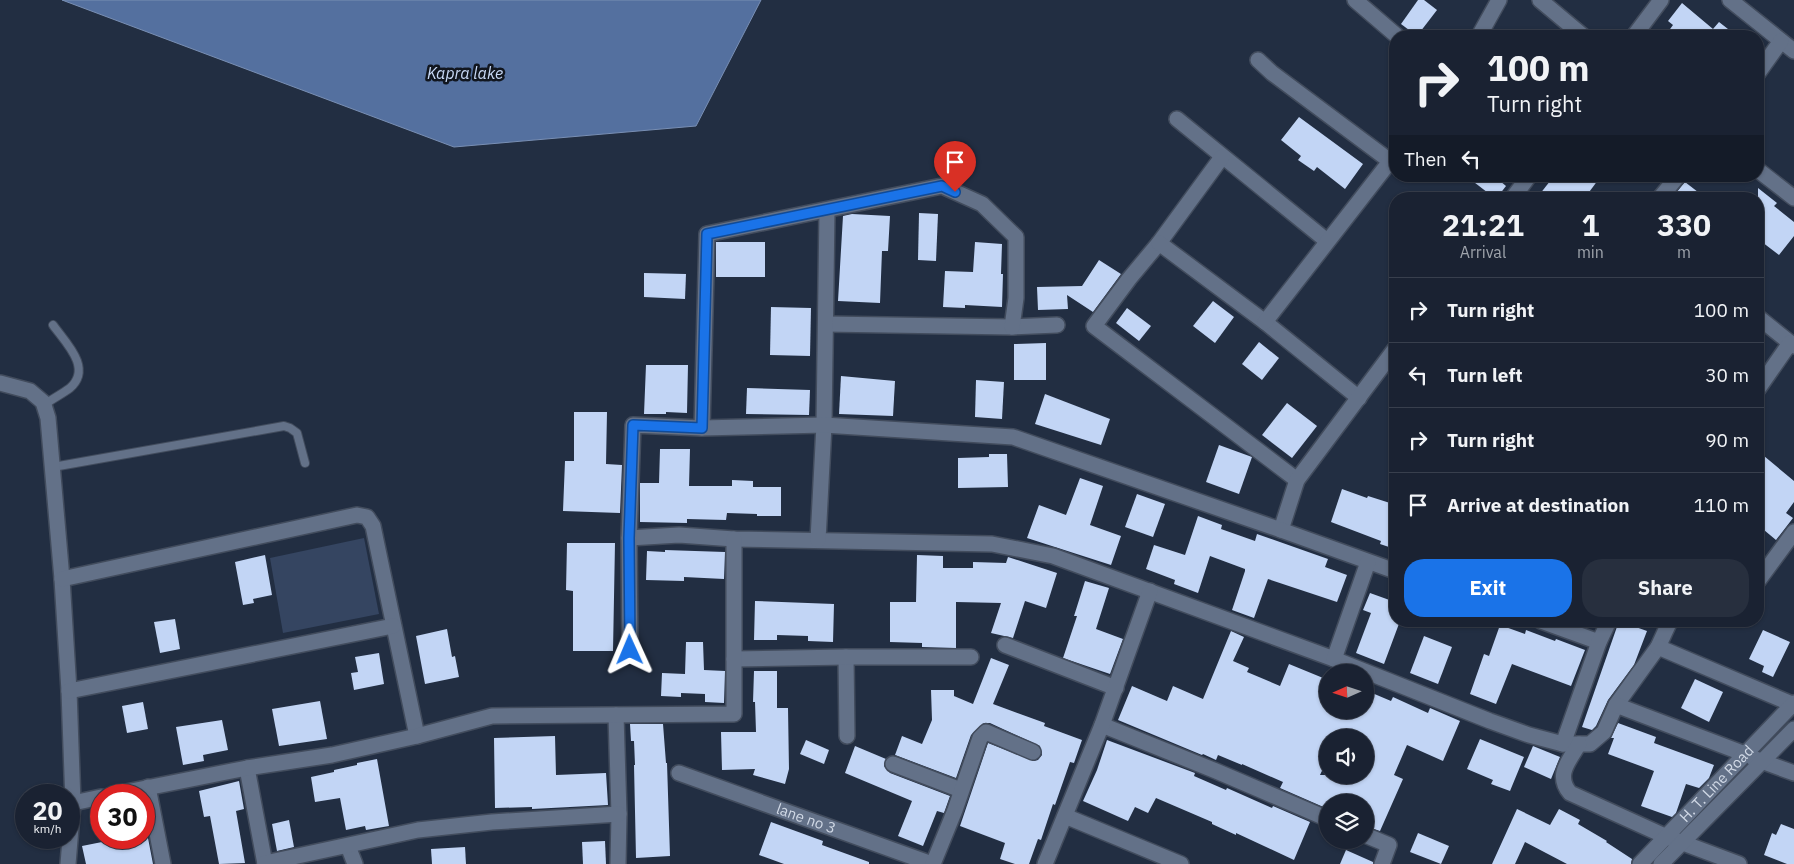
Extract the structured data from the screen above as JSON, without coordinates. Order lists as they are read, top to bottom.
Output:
{
  "streets": {
    "street": ["H. T. Line Road", "lane no 3"]
  },
  "water": ["Kapra lake"],
  "north": "left",
  "page": {
    "turn": ["100 m", "Turn right"],
    "then": "Then",
    "eta": [
      "21:21",
      "Arrival",
      "1",
      "min",
      "330",
      "m"
    ],
    "list": [
      {
        "name": "Turn right",
        "value": "100 m"
      },
      {
        "name": "Turn left",
        "value": "30 m"
      },
      {
        "name": "Turn right",
        "value": "90 m"
      },
      {
        "name": "Arrive at destination",
        "value": "110 m"
      }
    ],
    "buttons": ["Exit", "Share"],
    "speed": "20 km/h",
    "limit": "30"
  }
}
